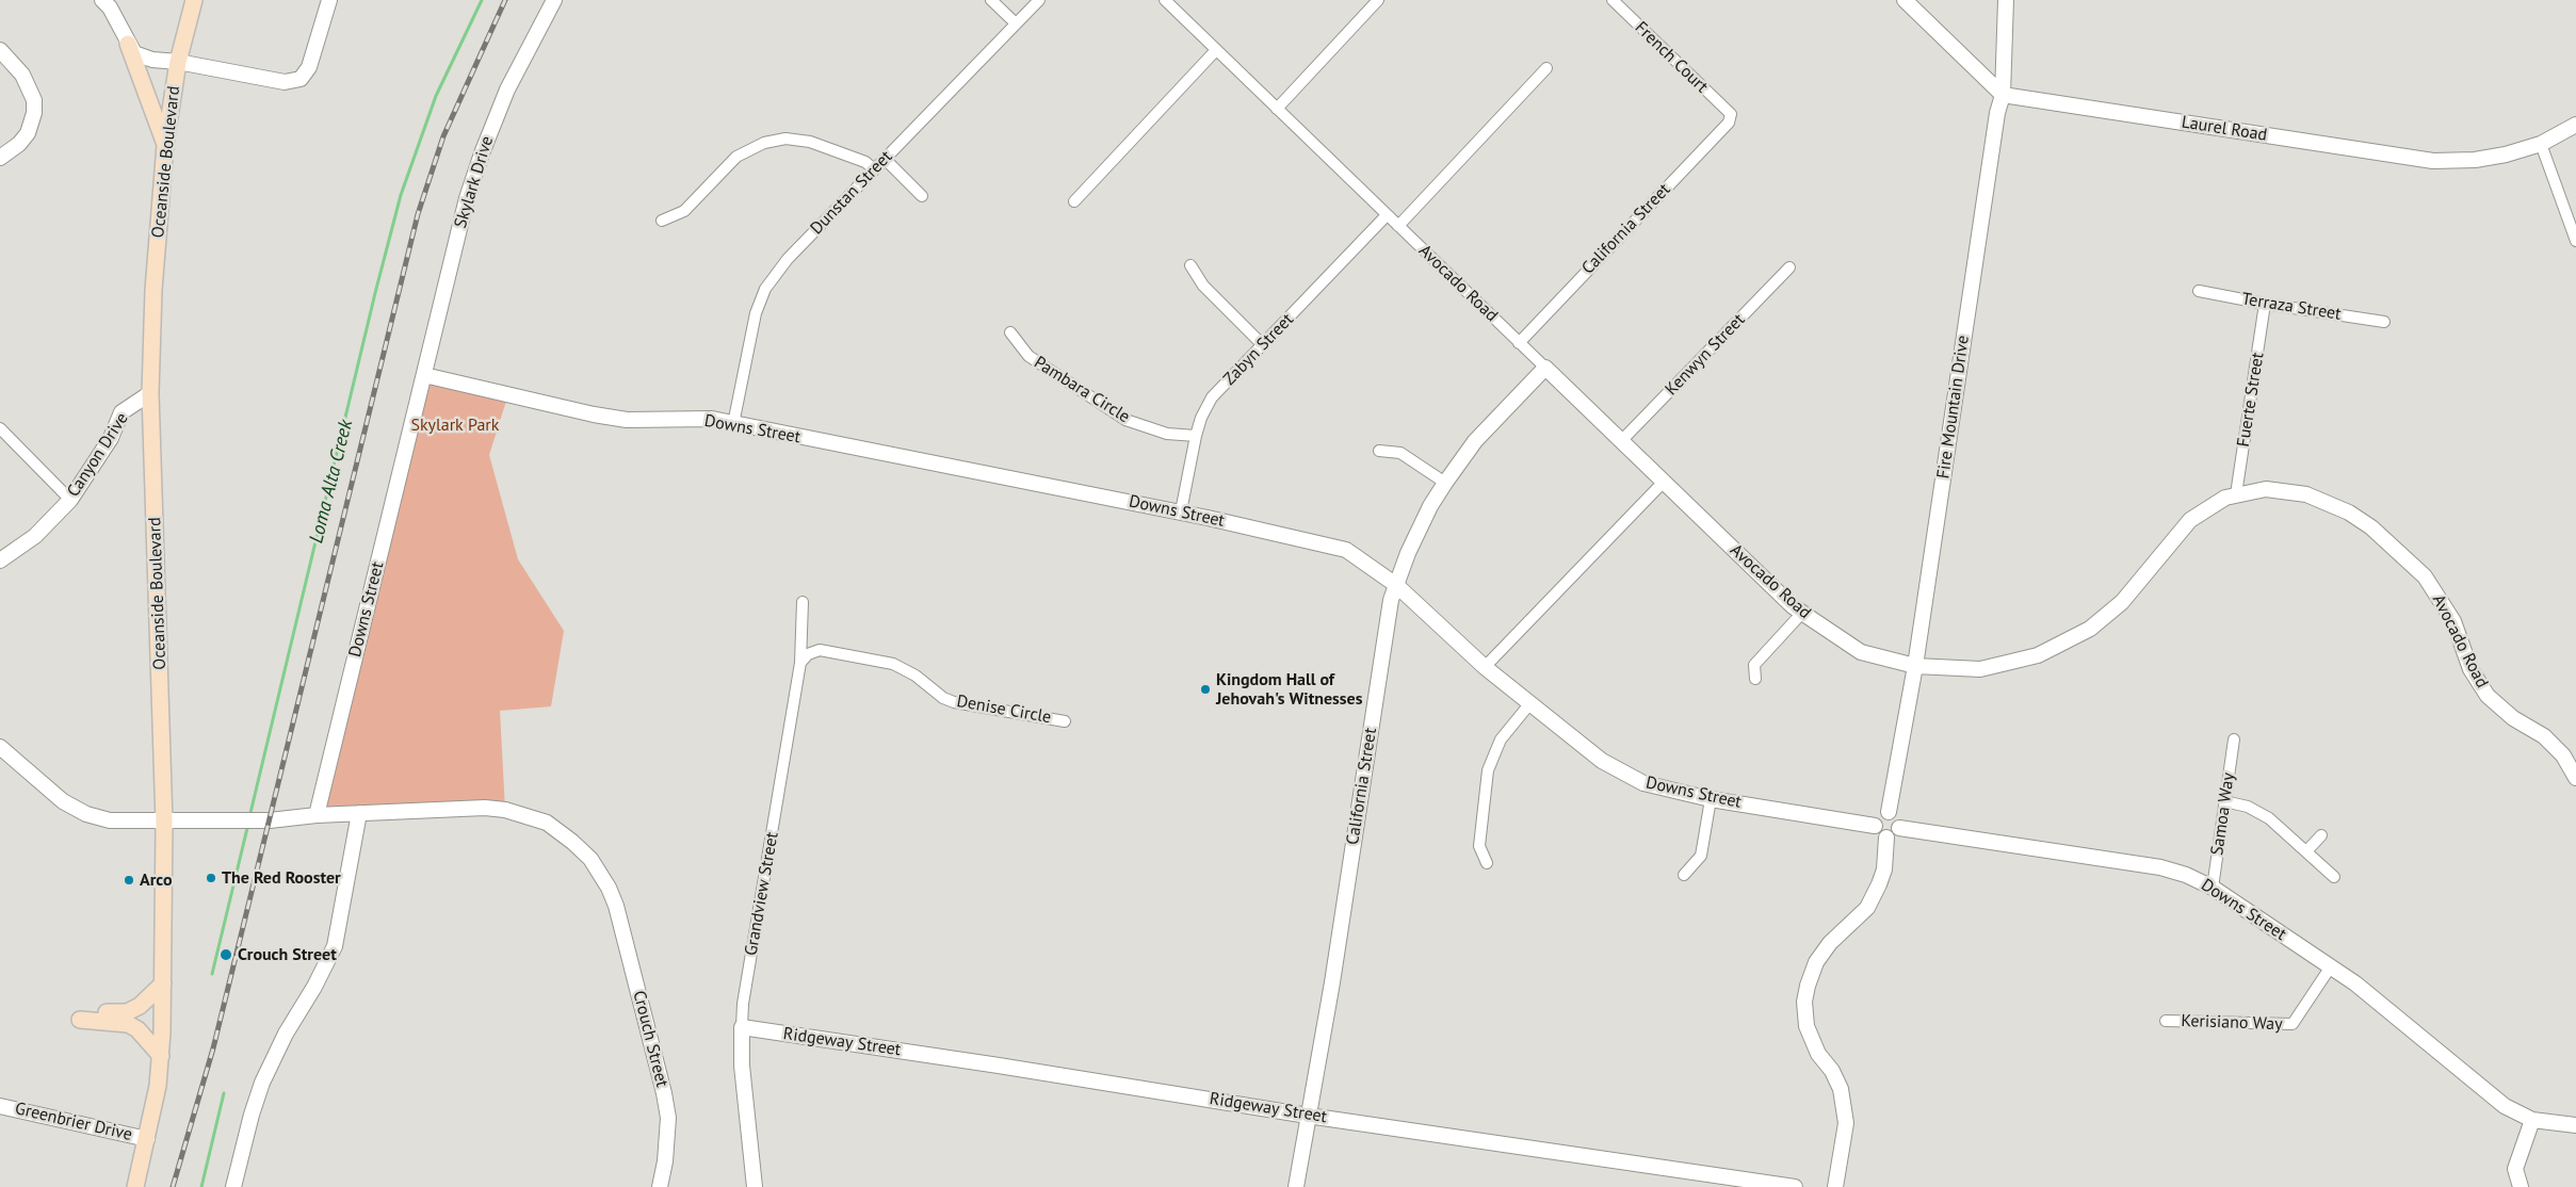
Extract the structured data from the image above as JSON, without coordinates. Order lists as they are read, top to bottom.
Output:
{
  "streets": {
    "main road": ["Oceanside Boulevard"],
    "street": [
      "French Court",
      "Laurel Road",
      "Skylark Drive",
      "Dunstan Street",
      "California Street",
      "Avocado Road",
      "Terraza Street",
      "Zabyn Street",
      "Kenwyn Street",
      "Pambara Circle",
      "Fuerte Street",
      "Fire Mountain Drive",
      "Downs Street",
      "Canyon Drive",
      "Denise Circle",
      "Samoa Way",
      "Grandview Street",
      "Kerisiano Way",
      "Crouch Street",
      "Ridgeway Street",
      "Greenbrier Drive"
    ]
  },
  "crossings": [
    ["French Court", "California Street"],
    ["Laurel Road", "Fire Mountain Drive"],
    ["Oceanside Boulevard", "Canyon Drive"],
    ["Oceanside Boulevard", "Crouch Street"],
    ["Oceanside Boulevard", "Greenbrier Drive"],
    ["Skylark Drive", "Downs Street"],
    ["Dunstan Street", "Downs Street"],
    ["California Street", "Avocado Road"],
    ["California Street", "Downs Street"],
    ["California Street", "Ridgeway Street"],
    ["Avocado Road", "Zabyn Street"],
    ["Avocado Road", "Kenwyn Street"],
    ["Avocado Road", "Fuerte Street"],
    ["Avocado Road", "Fire Mountain Drive"],
    ["Terraza Street", "Fuerte Street"],
    ["Zabyn Street", "Pambara Circle"],
    ["Zabyn Street", "Downs Street"],
    ["Fire Mountain Drive", "Downs Street"],
    ["Downs Street", "Samoa Way"],
    ["Downs Street", "Kerisiano Way"],
    ["Downs Street", "Crouch Street"],
    ["Denise Circle", "Grandview Street"],
    ["Grandview Street", "Ridgeway Street"]
  ],
  "water": ["Loma Alta Creek"],
  "parks": ["Skylark Park"],
  "places": [
    "Kingdom Hall of Jehovah's Witnesses",
    "The Red Rooster",
    "Arco",
    "Crouch Street"
  ]
}
